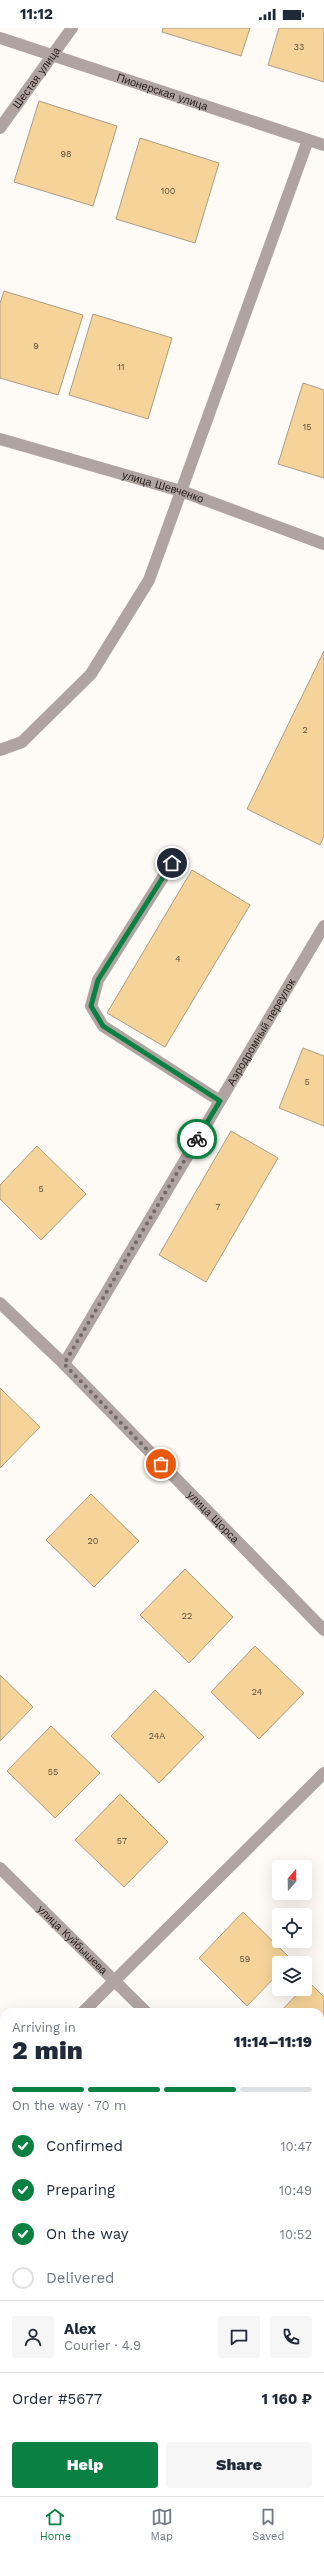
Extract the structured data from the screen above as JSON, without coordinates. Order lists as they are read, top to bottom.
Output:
{
  "streets": {
    "street": [
      "Шестая улица",
      "Пионерская улица",
      "улица Шевченко",
      "Аэродромный переулок",
      "улица Щорса",
      "улица Куйбышева"
    ]
  },
  "crossings": [
    ["Шестая улица", "Пионерская улица"],
    ["Аэродромный переулок", "улица Щорса"]
  ],
  "house_numbers": [
    "33",
    "98",
    "100",
    "9",
    "11",
    "15",
    "2",
    "4",
    "5",
    "5",
    "7",
    "20",
    "22",
    "24",
    "24А",
    "55",
    "57",
    "59"
  ],
  "north": "top",
  "page": {
    "status": "11:12",
    "heading": ["2 min", "Arriving in", "11:14–11:19"],
    "panel": [
      "Alex",
      "Courier · 4.9",
      "Order #5677",
      "1 160 ₽"
    ],
    "bar": "On the way · 70 m",
    "list": [
      ["Confirmed", "10:47"],
      ["Preparing", "10:49"],
      ["On the way", "10:52"],
      "Delivered"
    ],
    "buttons": ["Help", "Share"],
    "tabs": ["Home", "Map", "Saved"]
  }
}
